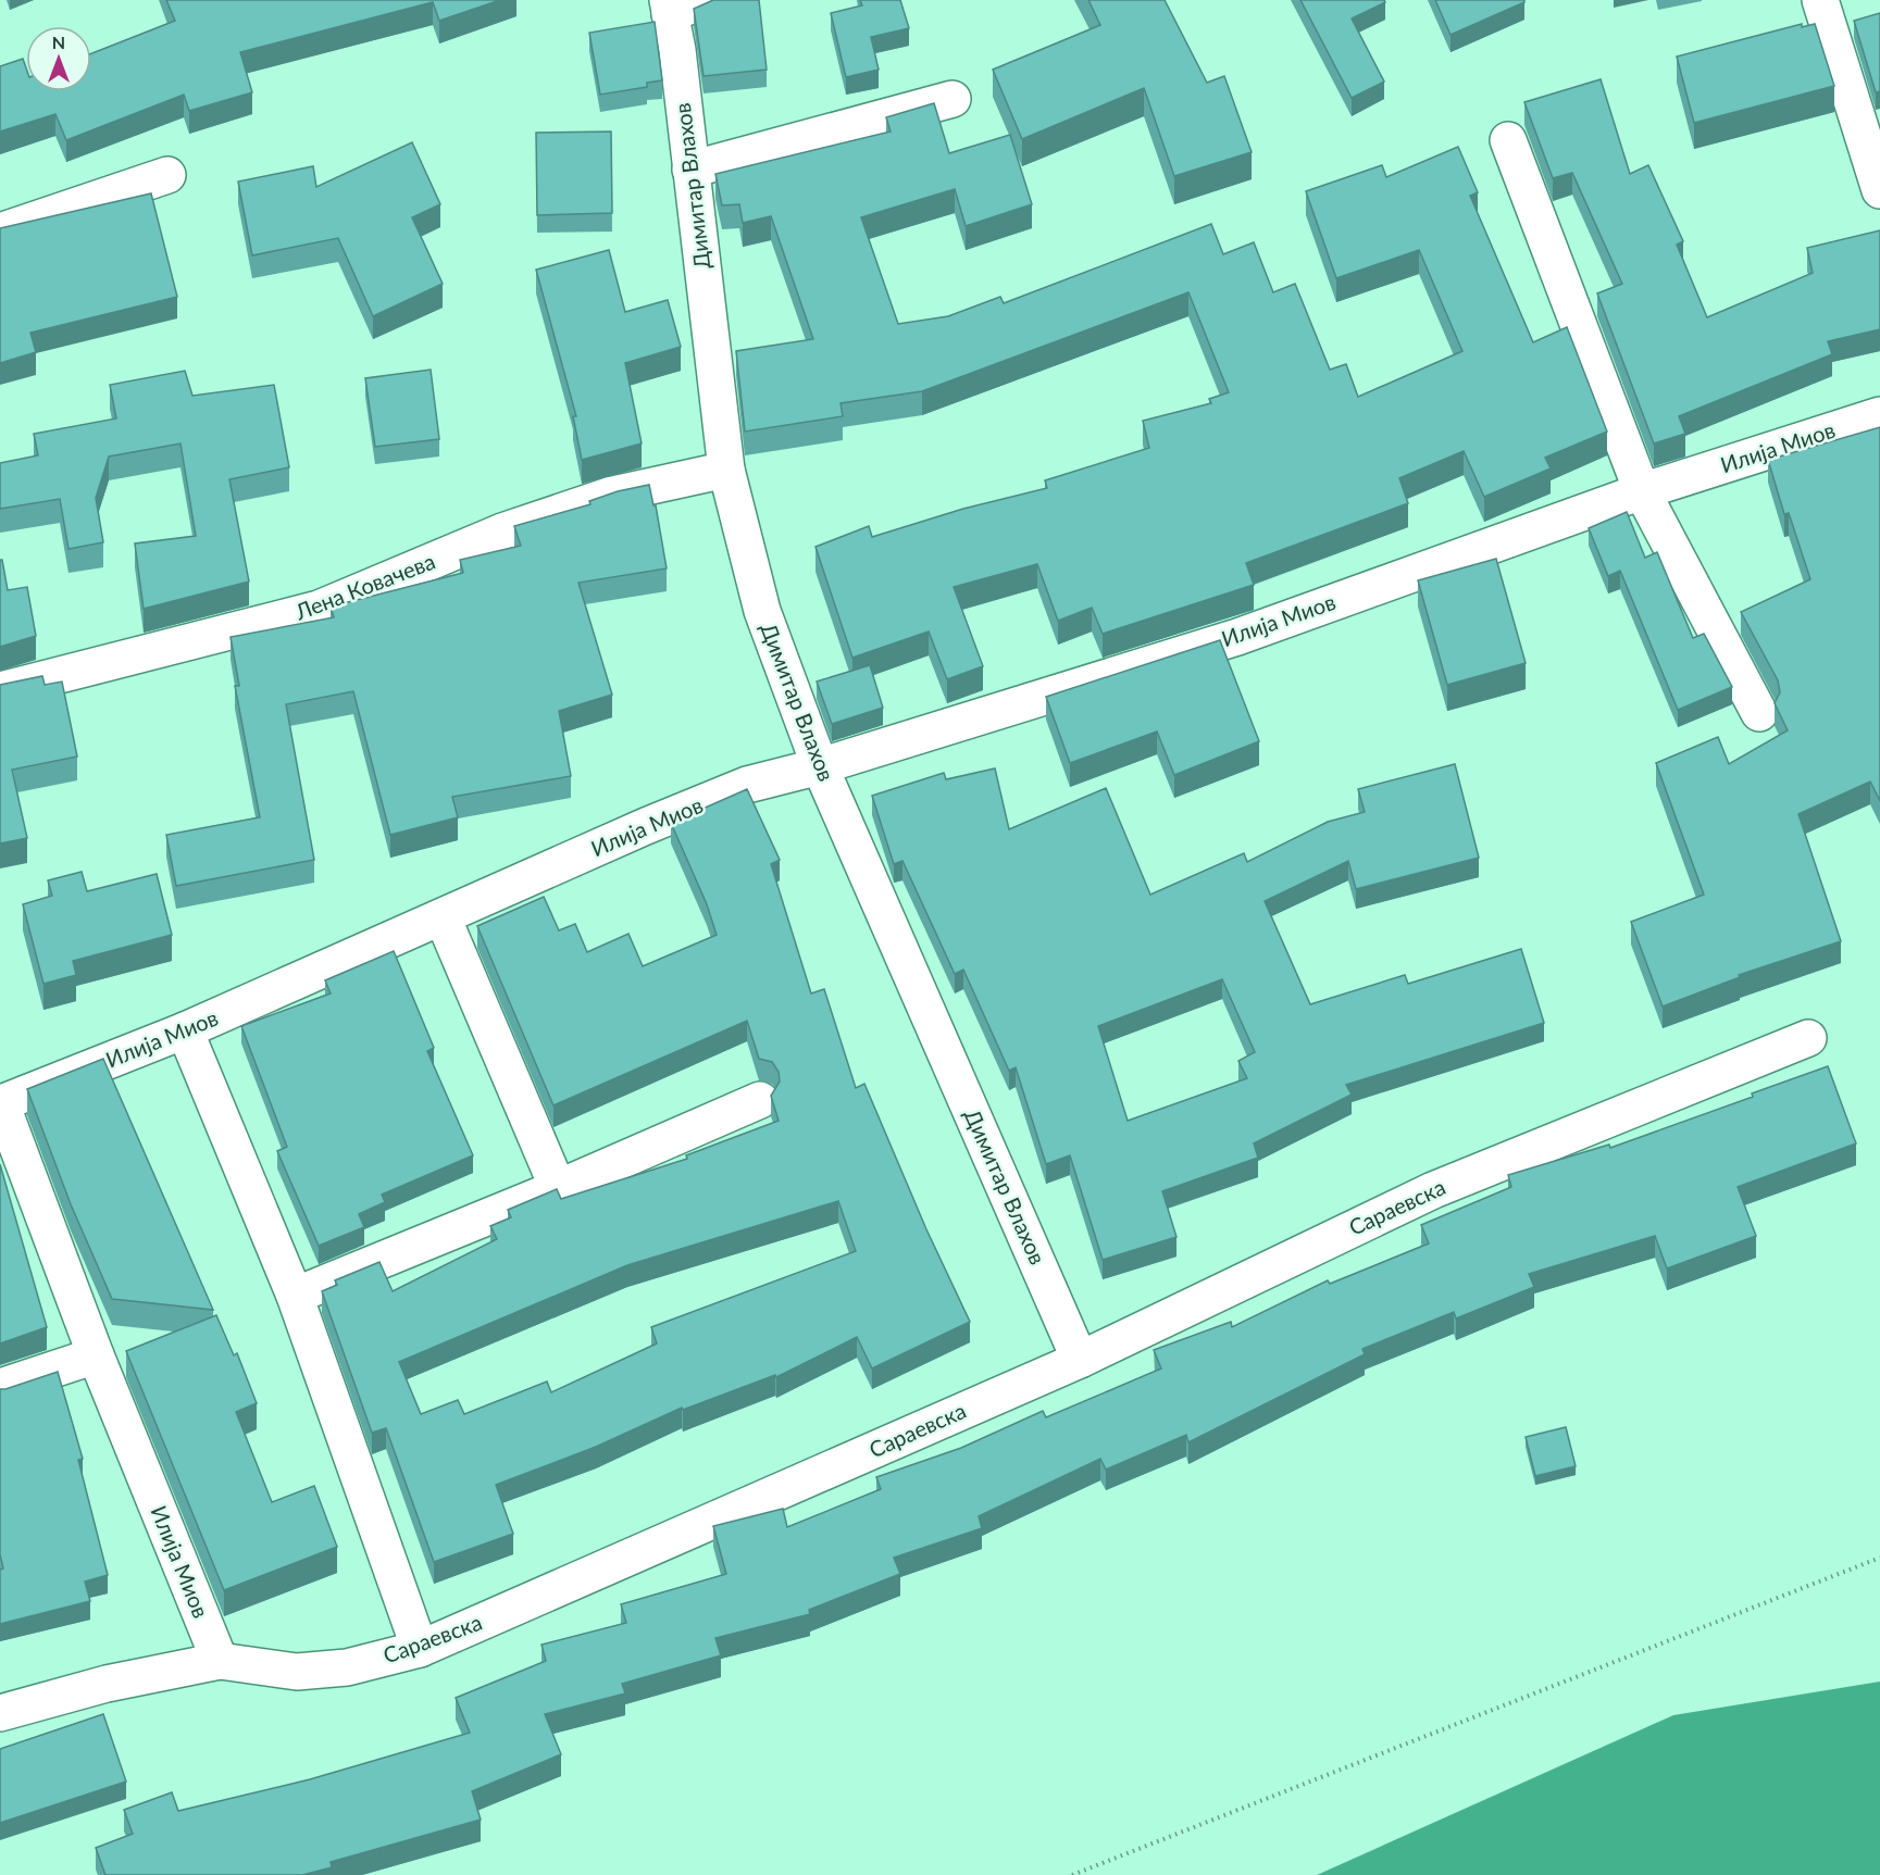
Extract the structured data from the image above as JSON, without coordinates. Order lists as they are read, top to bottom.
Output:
{
  "streets": {
    "street": [
      "Димитар Влахов",
      "Илија Миов",
      "Лена Ковачева",
      "Сараевска"
    ]
  },
  "crossings": [
    ["Димитар Влахов", "Илија Миов"],
    ["Димитар Влахов", "Лена Ковачева"],
    ["Димитар Влахов", "Сараевска"],
    ["Илија Миов", "Сараевска"]
  ],
  "north": "top"
}
